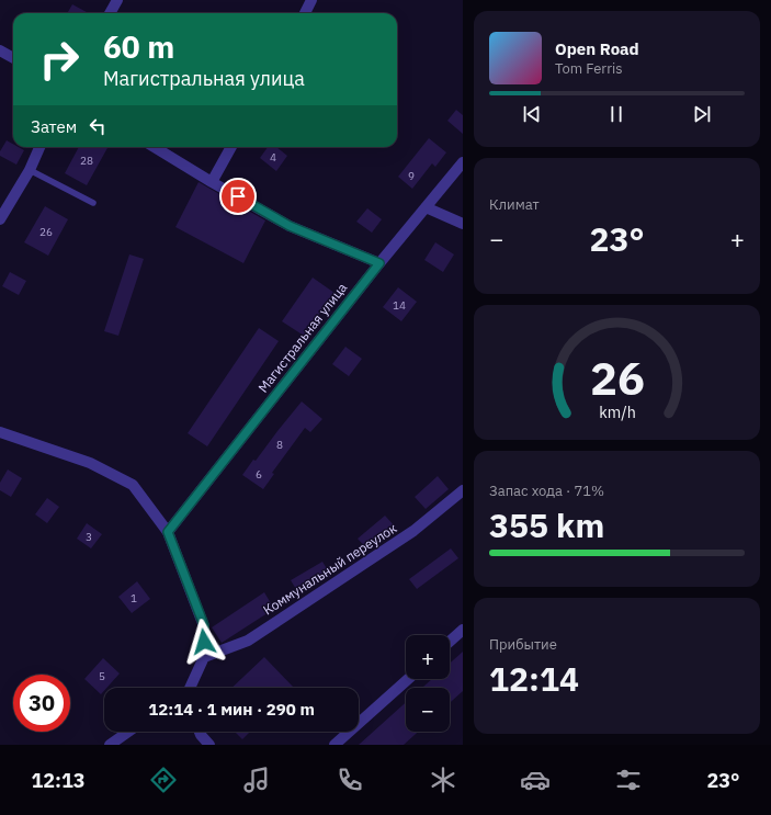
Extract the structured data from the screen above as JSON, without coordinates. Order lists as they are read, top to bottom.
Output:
{
  "streets": {
    "street": ["Магистральная улица", "Коммунальный переулок"]
  },
  "house_numbers": [
    "4",
    "28",
    "9",
    "26",
    "14",
    "8",
    "6",
    "3",
    "1",
    "5"
  ],
  "page": {
    "turn": ["60 m", "Магистральная улица"],
    "song": ["Open Road", "Tom Ferris"],
    "then": "Затем",
    "tile": [
      "Климат",
      ["Запас хода · 71%", "355 km"],
      ["Прибытие", "12:14"]
    ],
    "heat": ["−", "23°", "+"],
    "map_buttons": ["+", "−"],
    "limit": "30",
    "trip": "12:14 · 1 мин · 290 m",
    "tabs": ["12:13", "23°"],
    "gauge": ["26", "km/h"]
  }
}
